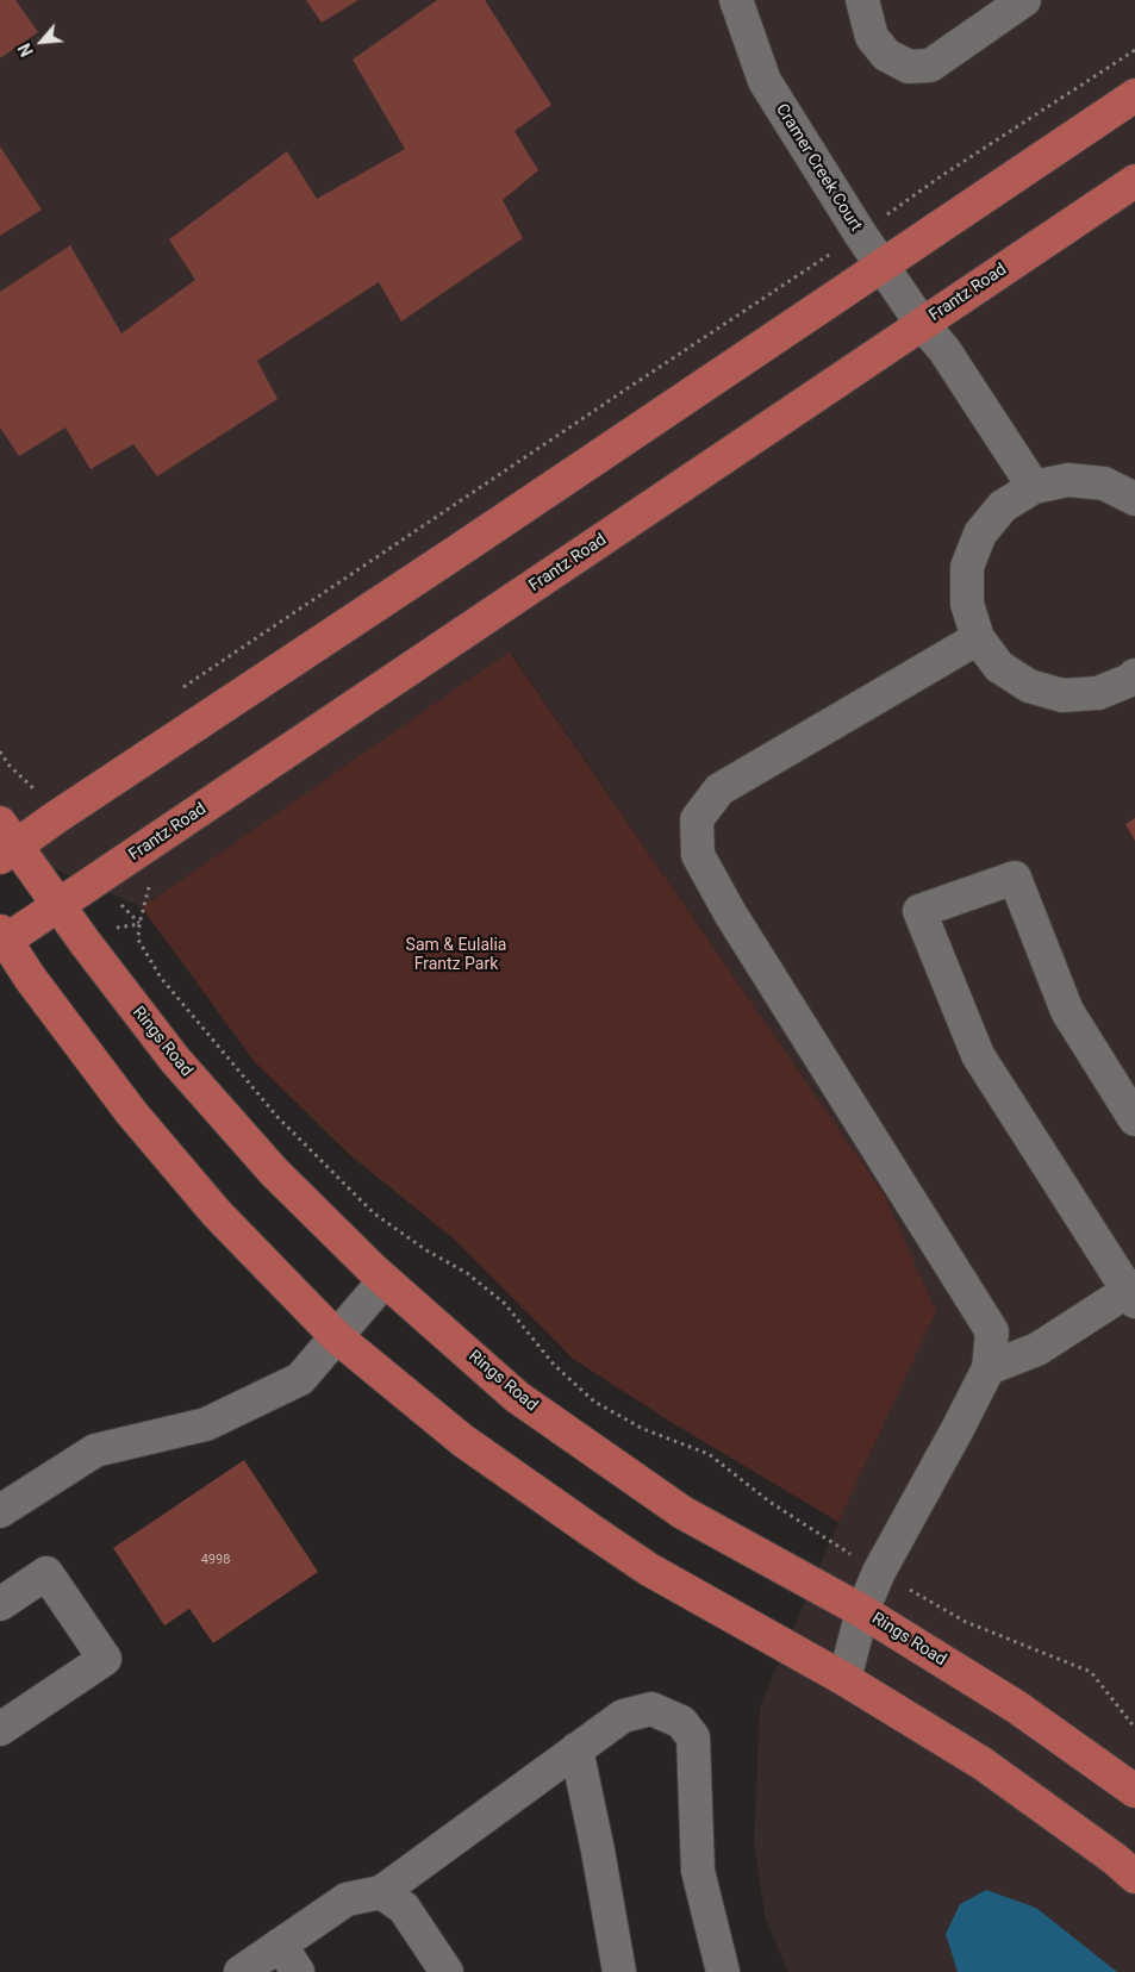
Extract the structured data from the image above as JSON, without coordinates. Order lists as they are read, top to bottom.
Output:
{
  "streets": {
    "main road": ["Frantz Road", "Rings Road"],
    "street": ["Cramer Creek Court"]
  },
  "crossings": [
    ["Cramer Creek Court", "Frantz Road"],
    ["Frantz Road", "Rings Road"]
  ],
  "parks": ["Sam & Eulalia Frantz Park"],
  "house_numbers": ["4998"],
  "north": "bottom left"
}
